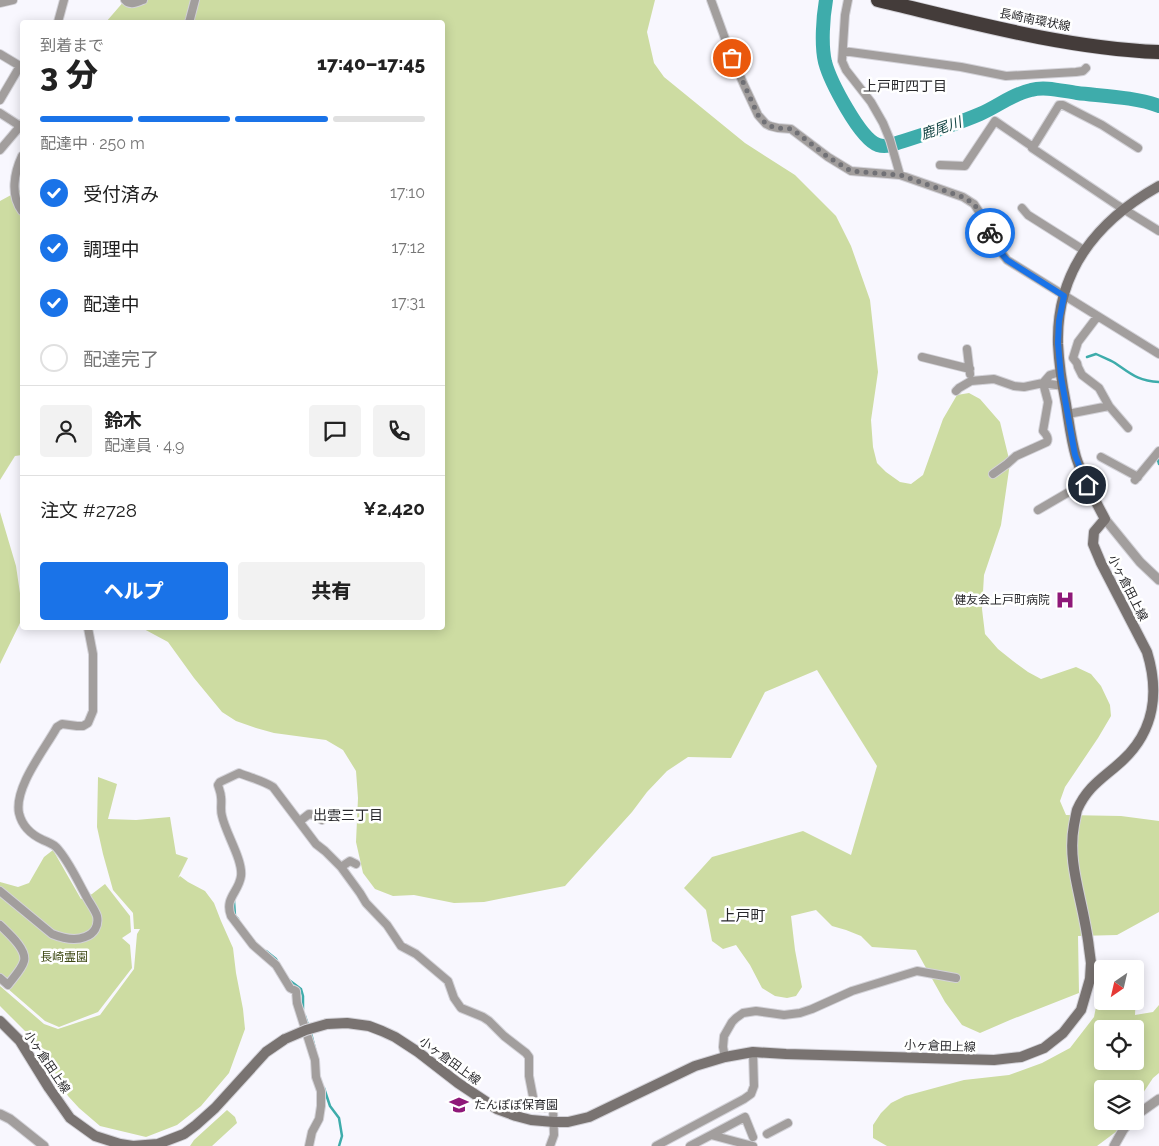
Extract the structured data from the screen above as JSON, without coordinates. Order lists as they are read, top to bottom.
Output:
{
  "streets": {
    "highway": ["長崎南環状線"],
    "main road": ["小ヶ倉田上線"]
  },
  "districts": ["上戸町四丁目", "出雲三丁目", "上戸町"],
  "water": ["鹿尾川"],
  "parks": ["長崎霊園"],
  "places": {
    "hospital": ["健友会上戸町病院"],
    "school or university": ["たんぽぽ保育園"]
  },
  "north": "bottom left",
  "page": {
    "heading": ["3 分", "到着まで", "17:40–17:45"],
    "panel": [
      "鈴木",
      "配達員 · 4.9",
      "注文 #2728",
      "¥2,420"
    ],
    "bar": "配達中 · 250 m",
    "list": [
      ["受付済み", "17:10"],
      ["調理中", "17:12"],
      ["配達中", "17:31"],
      "配達完了"
    ],
    "buttons": ["ヘルプ", "共有"]
  }
}
